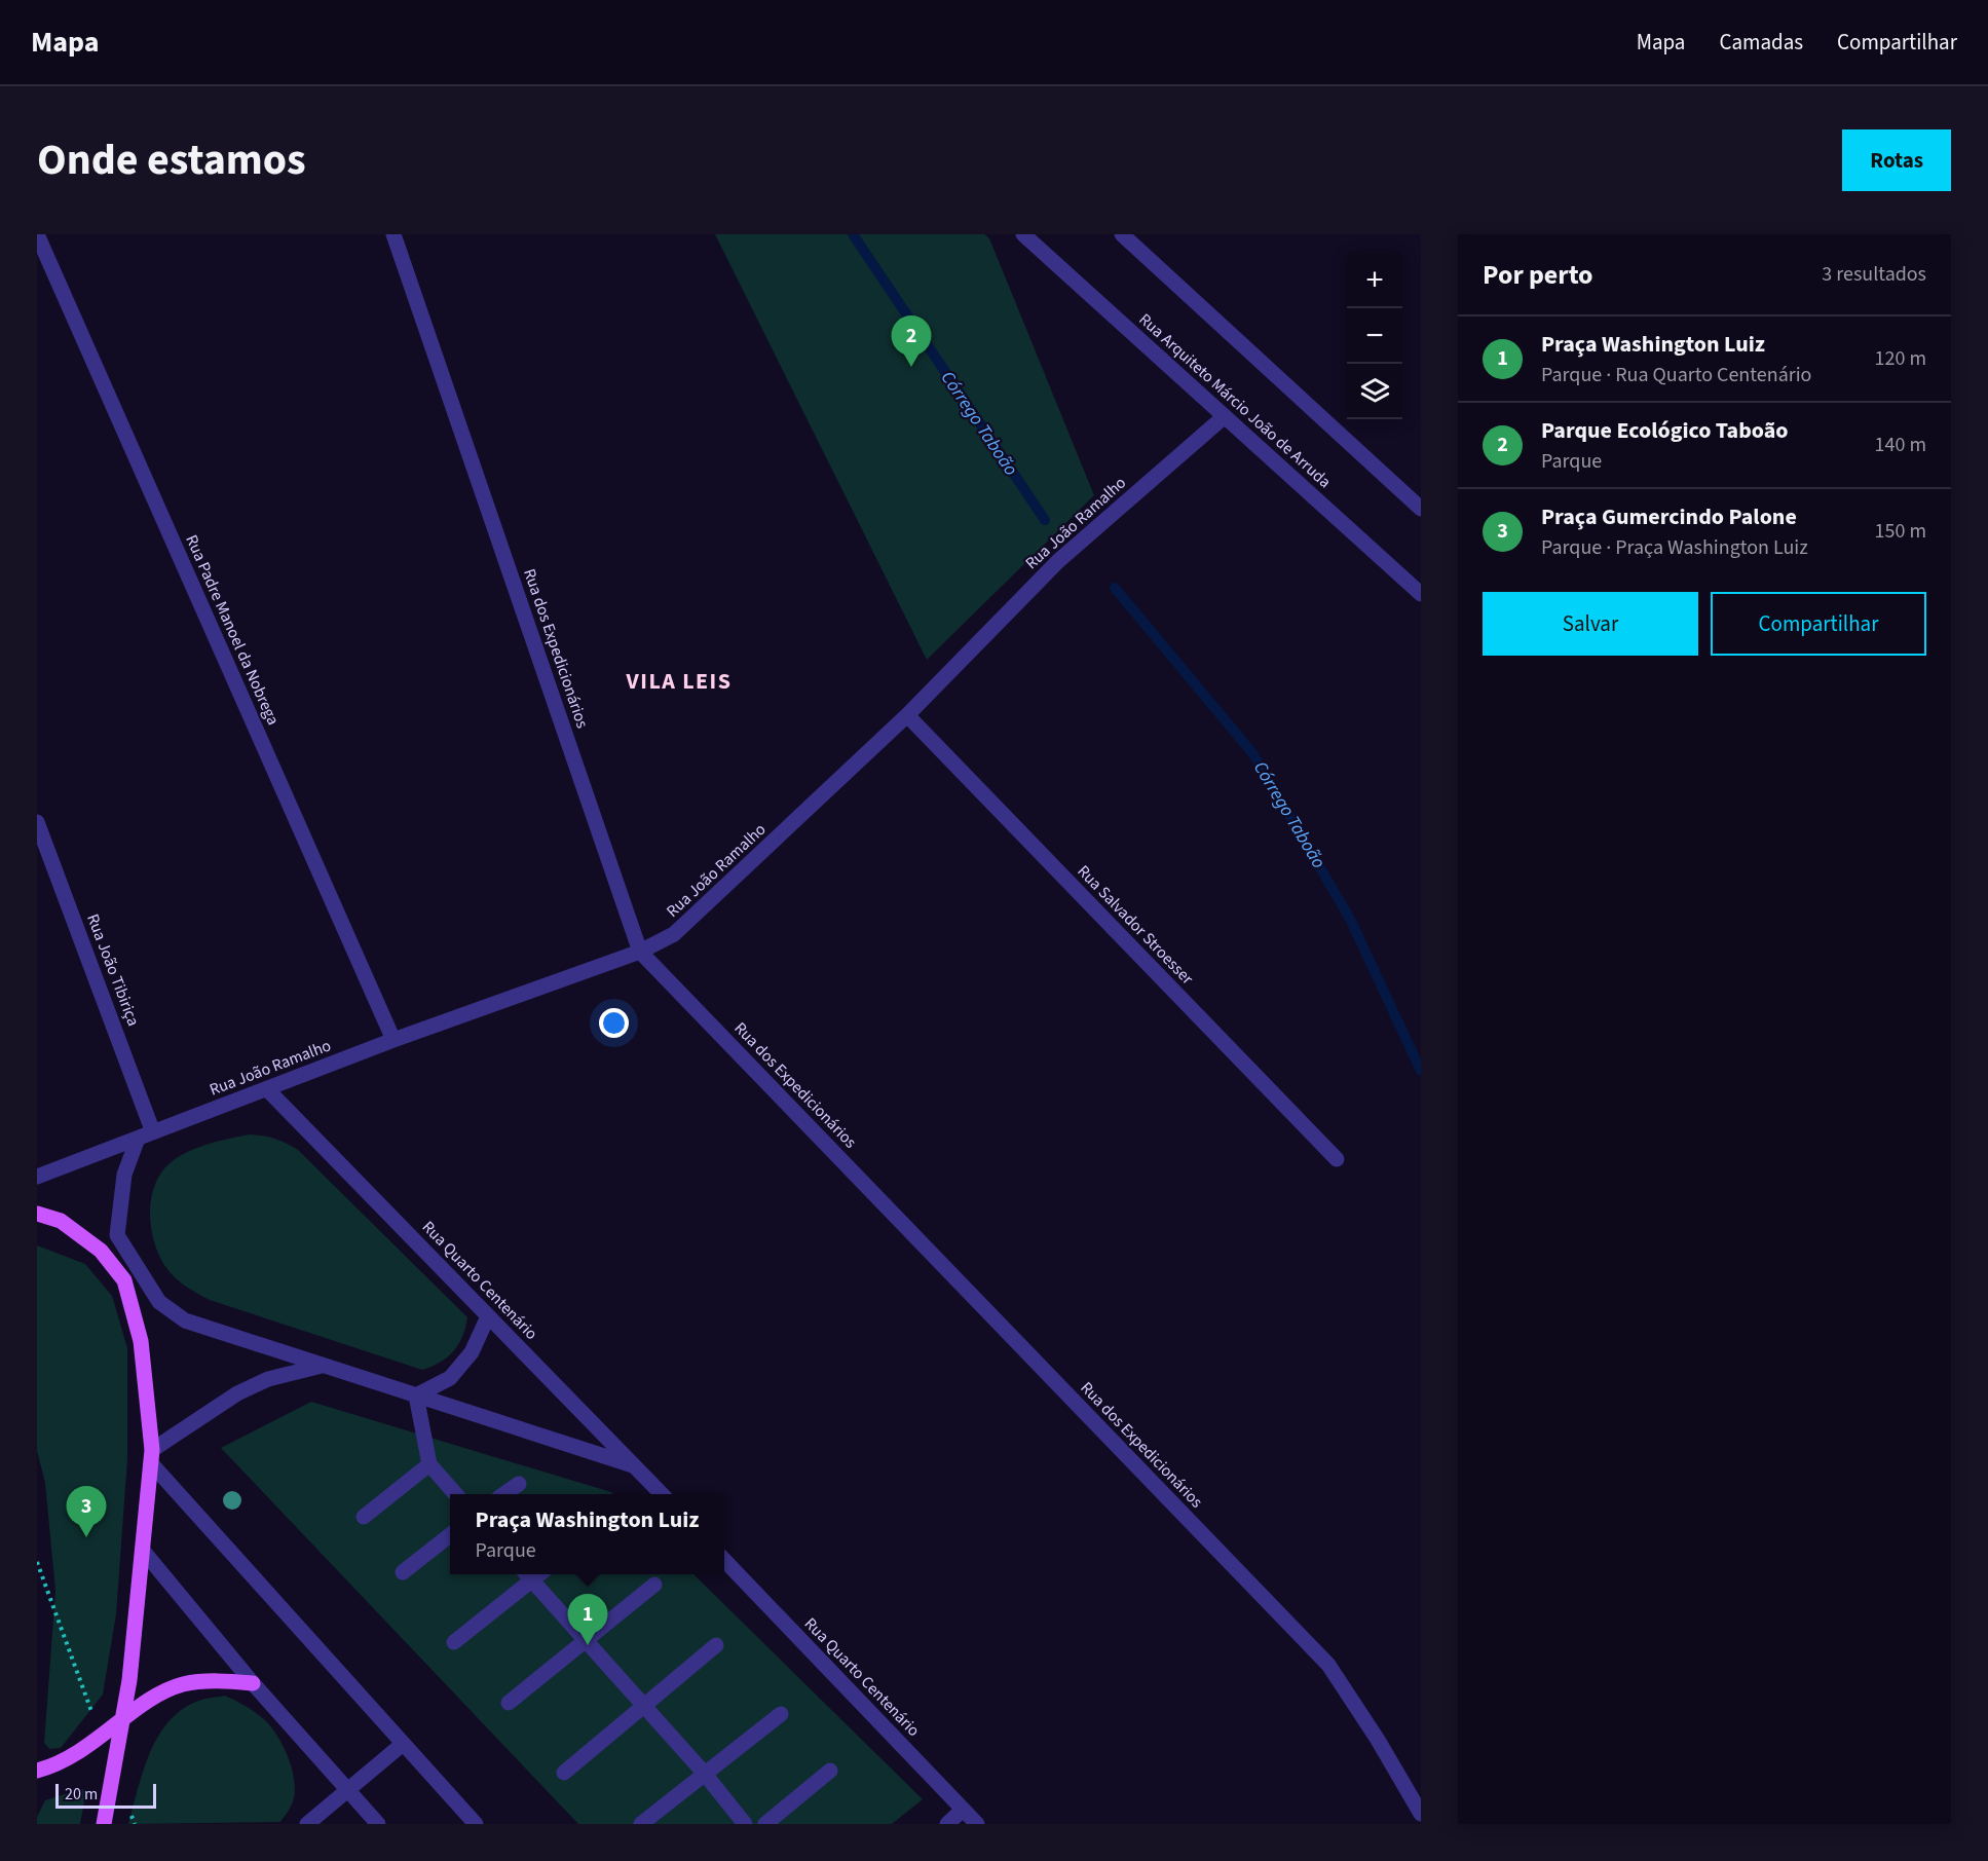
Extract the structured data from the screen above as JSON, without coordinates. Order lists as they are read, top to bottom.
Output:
{
  "streets": {
    "street": [
      "Rua Arquiteto Márcio João de Arruda",
      "Rua João Ramalho",
      "Rua Padre Manoel da Nobrega",
      "Rua dos Expedicionários",
      "Rua Salvador Stroesser",
      "Rua João Tibiriça",
      "Rua Quarto Centenário"
    ]
  },
  "crossings": [
    ["Rua Arquiteto Márcio João de Arruda", "Rua João Ramalho"],
    ["Rua João Ramalho", "Rua Padre Manoel da Nobrega"],
    ["Rua João Ramalho", "Rua dos Expedicionários"],
    ["Rua João Ramalho", "Rua Salvador Stroesser"],
    ["Rua João Ramalho", "Rua João Tibiriça"],
    ["Rua João Ramalho", "Rua Quarto Centenário"]
  ],
  "districts": ["VILA LEIS"],
  "water": ["Córrego Taboão"],
  "scale_bar": "20 m",
  "page": {
    "header": "Mapa",
    "nav": ["Mapa", "Camadas", "Compartilhar"],
    "title": "Onde estamos",
    "buttons": [
      "Rotas",
      ["Salvar", "Compartilhar"]
    ],
    "heading": ["Por perto", "3 resultados"],
    "map_buttons": ["+", "−"],
    "list": [
      {
        "mark": "1",
        "name": "Praça Washington Luiz",
        "note": "Parque · Rua Quarto Centenário",
        "value": "120 m"
      },
      {
        "mark": "2",
        "name": "Parque Ecológico Taboão",
        "note": "Parque",
        "value": "140 m"
      },
      {
        "mark": "3",
        "name": "Praça Gumercindo Palone",
        "note": "Parque · Praça Washington Luiz",
        "value": "150 m"
      }
    ],
    "pins": ["2", "3", "1"],
    "popup": ["Praça Washington Luiz", "Parque"],
    "scale": "20 m"
  }
}
